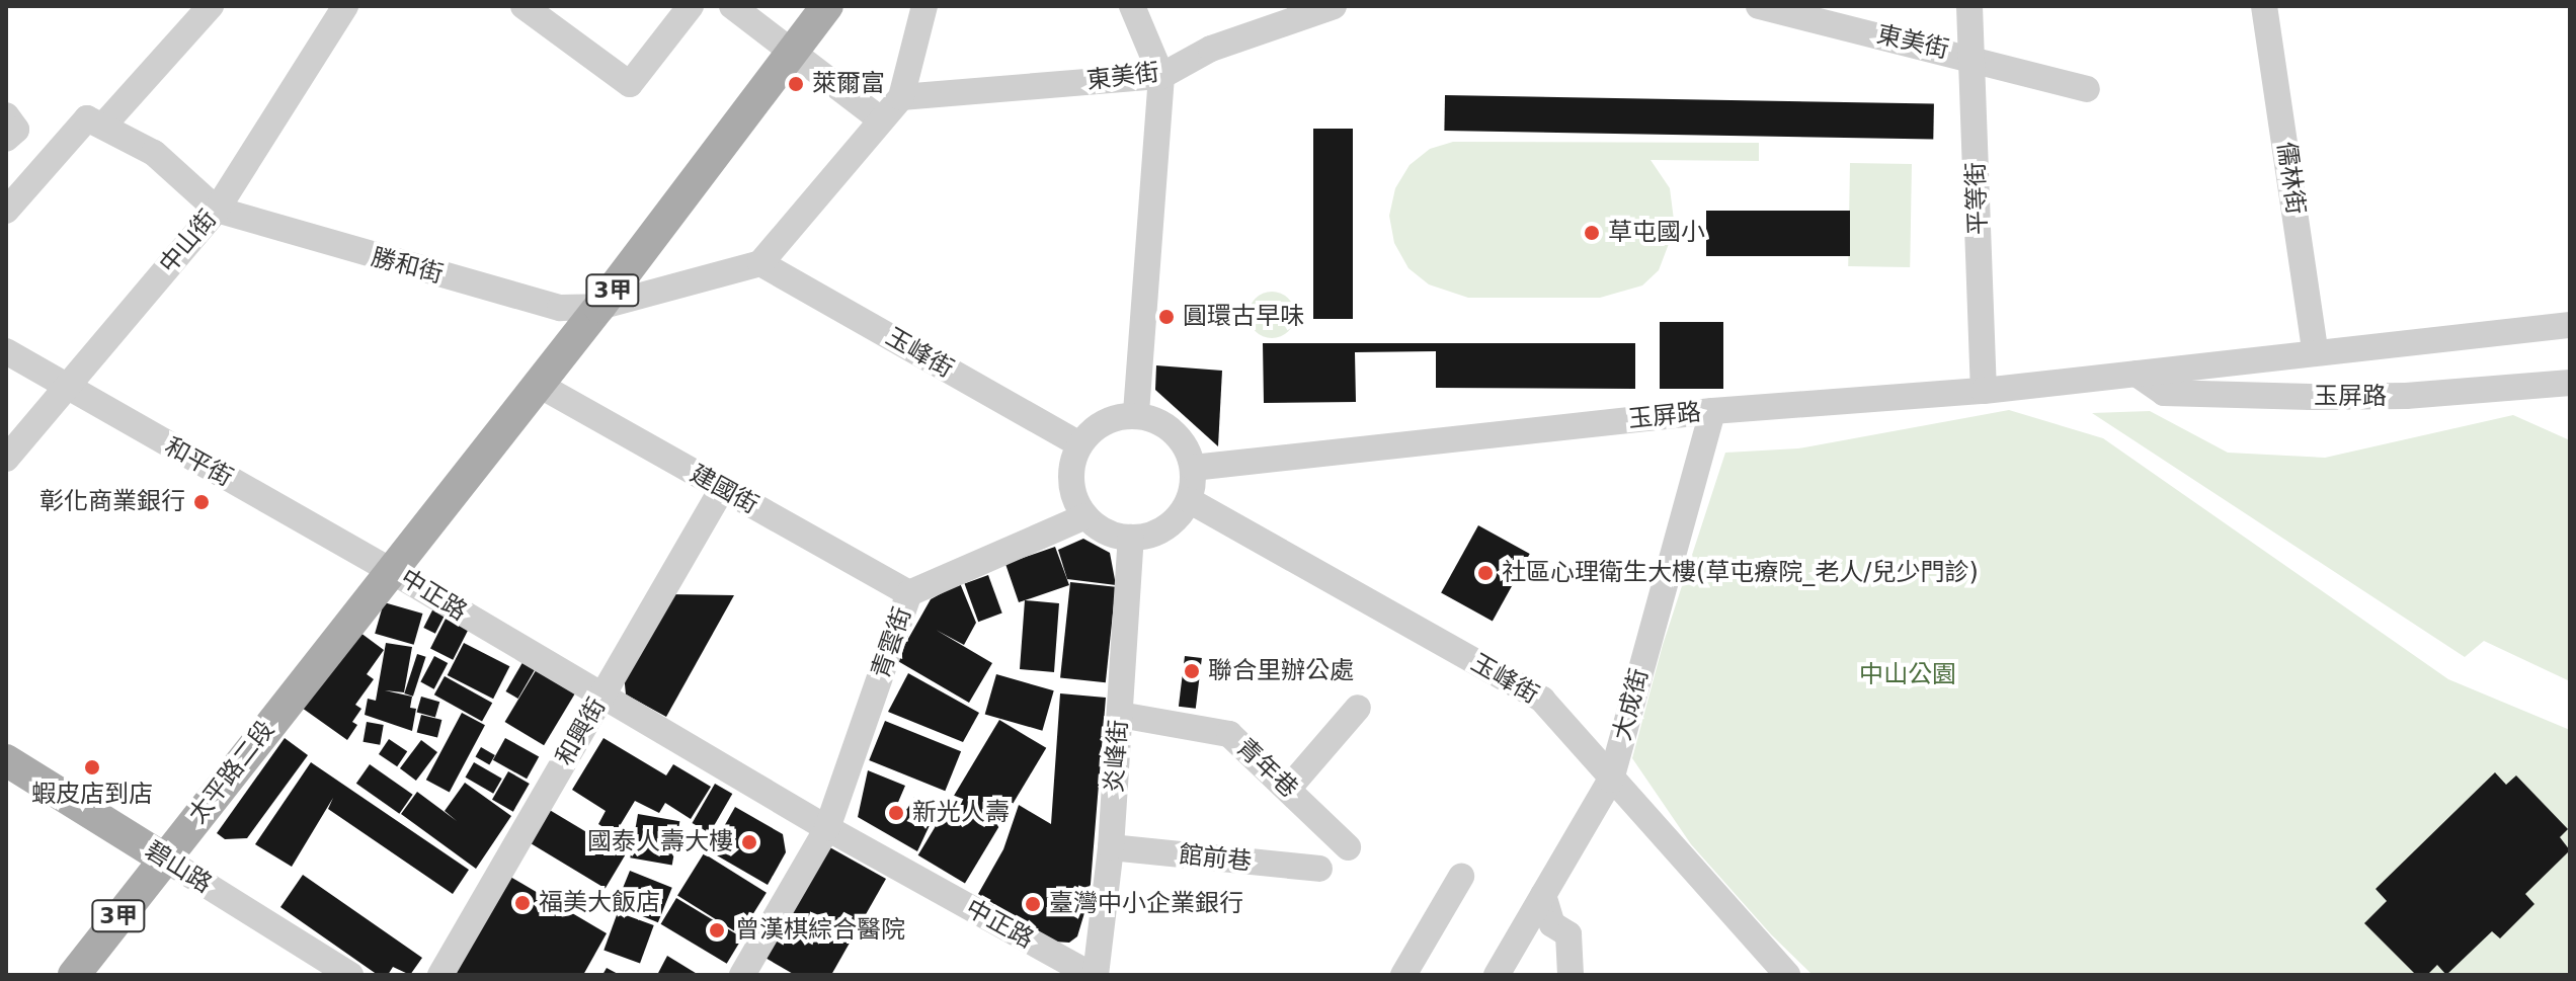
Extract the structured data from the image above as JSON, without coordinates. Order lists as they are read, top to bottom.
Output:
{
  "streets": {
    "main road": [
      "3甲",
      "中正路",
      "太平路二段",
      "碧山路"
    ],
    "street": [
      "東美街",
      "儒林街",
      "平等街",
      "中山街",
      "勝和街",
      "玉峰街",
      "玉屏路",
      "和平街",
      "建國街",
      "青雲街",
      "大成街",
      "和興街",
      "炎峰街",
      "青年巷",
      "館前巷"
    ]
  },
  "crossings": [
    ["東美街", "平等街"],
    ["儒林街", "玉屏路"],
    ["平等街", "玉屏路"],
    ["中山街", "勝和街"],
    ["中山街", "和平街"],
    ["勝和街", "中正路"],
    ["玉峰街", "玉屏路"],
    ["玉峰街", "青雲街"],
    ["玉峰街", "大成街"],
    ["玉峰街", "炎峰街"],
    ["玉屏路", "青雲街"],
    ["玉屏路", "大成街"],
    ["玉屏路", "炎峰街"],
    ["和平街", "中正路"],
    ["和平街", "太平路二段"],
    ["建國街", "中正路"],
    ["建國街", "青雲街"],
    ["建國街", "和興街"],
    ["中正路", "青雲街"],
    ["中正路", "和興街"],
    ["中正路", "炎峰街"],
    ["中正路", "太平路二段"],
    ["青雲街", "炎峰街"],
    ["炎峰街", "青年巷"],
    ["炎峰街", "館前巷"],
    ["太平路二段", "碧山路"]
  ],
  "parks": ["中山公園"],
  "places": [
    "萊爾富",
    "草屯國小",
    "圓環古早味",
    "彰化商業銀行",
    "社區心理衛生大樓(草屯療院_老人/兒少門診)",
    "聯合里辦公處",
    "蝦皮店到店",
    "新光人壽",
    "國泰人壽大樓",
    "福美大飯店",
    "臺灣中小企業銀行",
    "曾漢棋綜合醫院"
  ]
}
